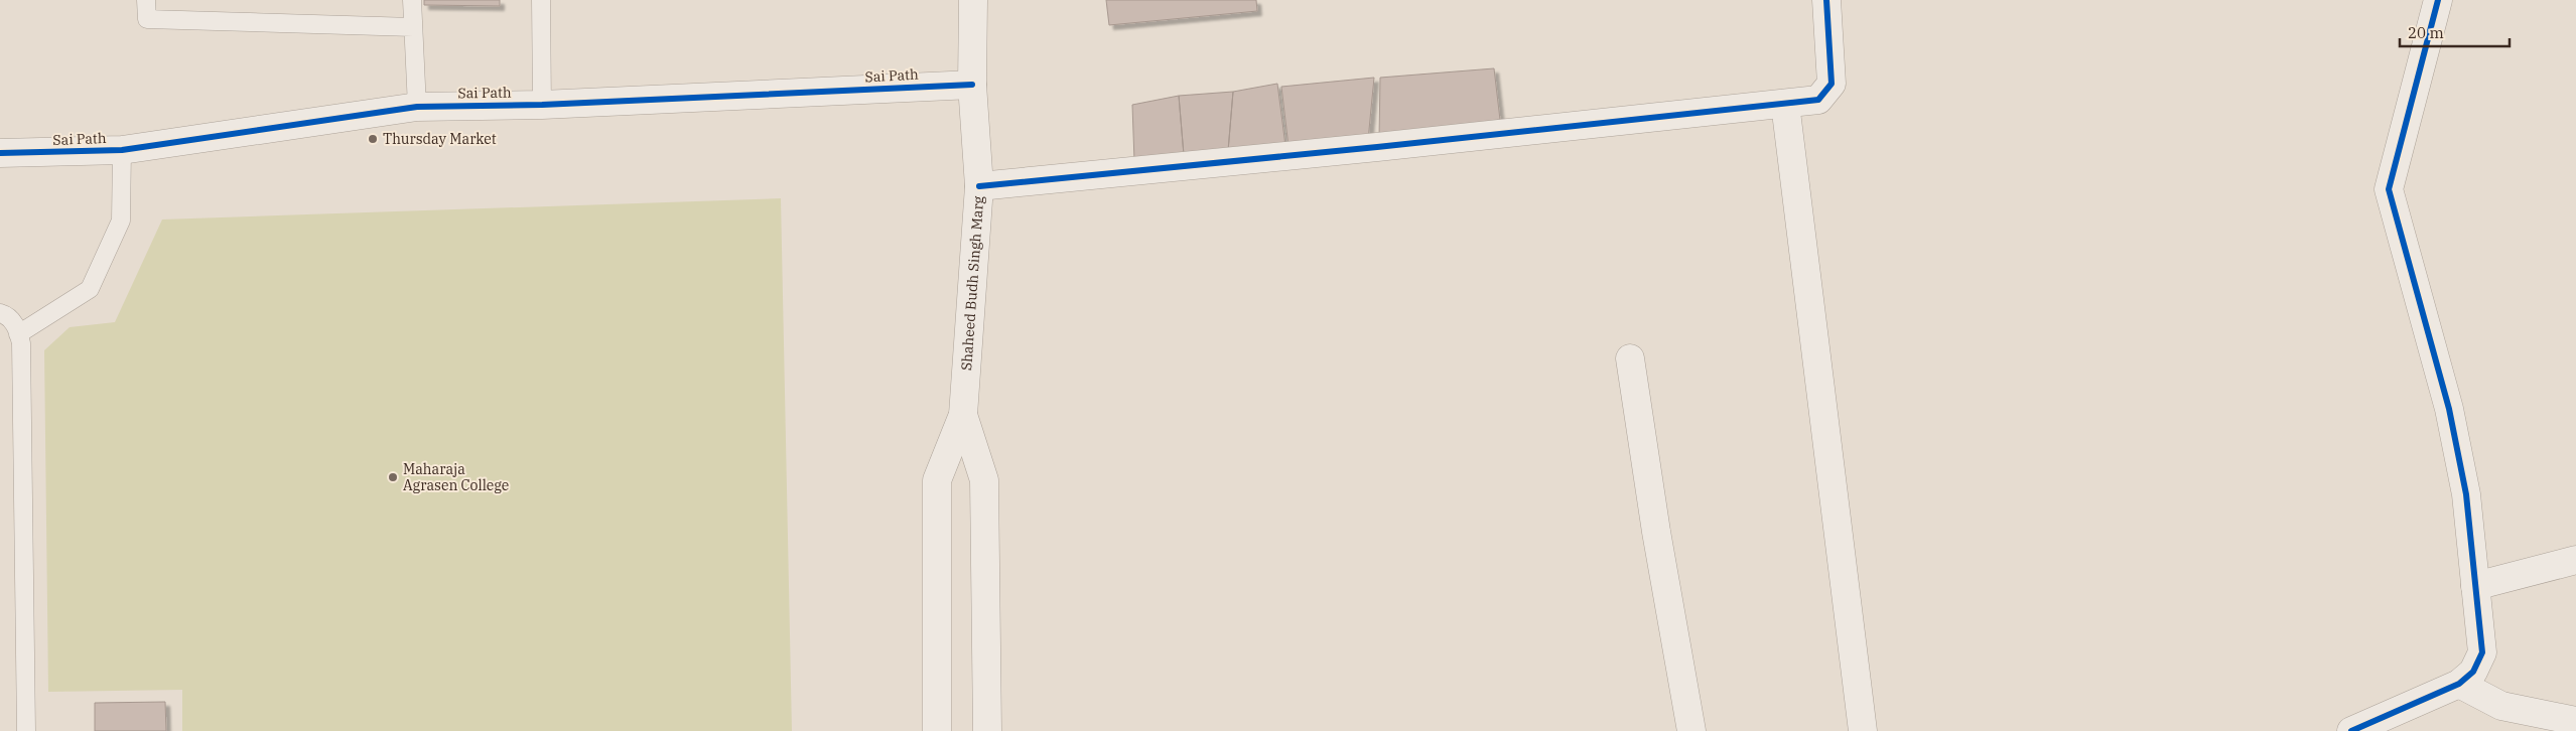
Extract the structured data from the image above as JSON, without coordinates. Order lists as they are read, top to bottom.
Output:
{
  "streets": {
    "street": ["Sai Path", "Shaheed Budh Singh Marg"]
  },
  "crossings": [
    ["Sai Path", "Shaheed Budh Singh Marg"]
  ],
  "places": ["Thursday Market", "Maharaja Agrasen College"],
  "scale_bar": "20 m"
}
